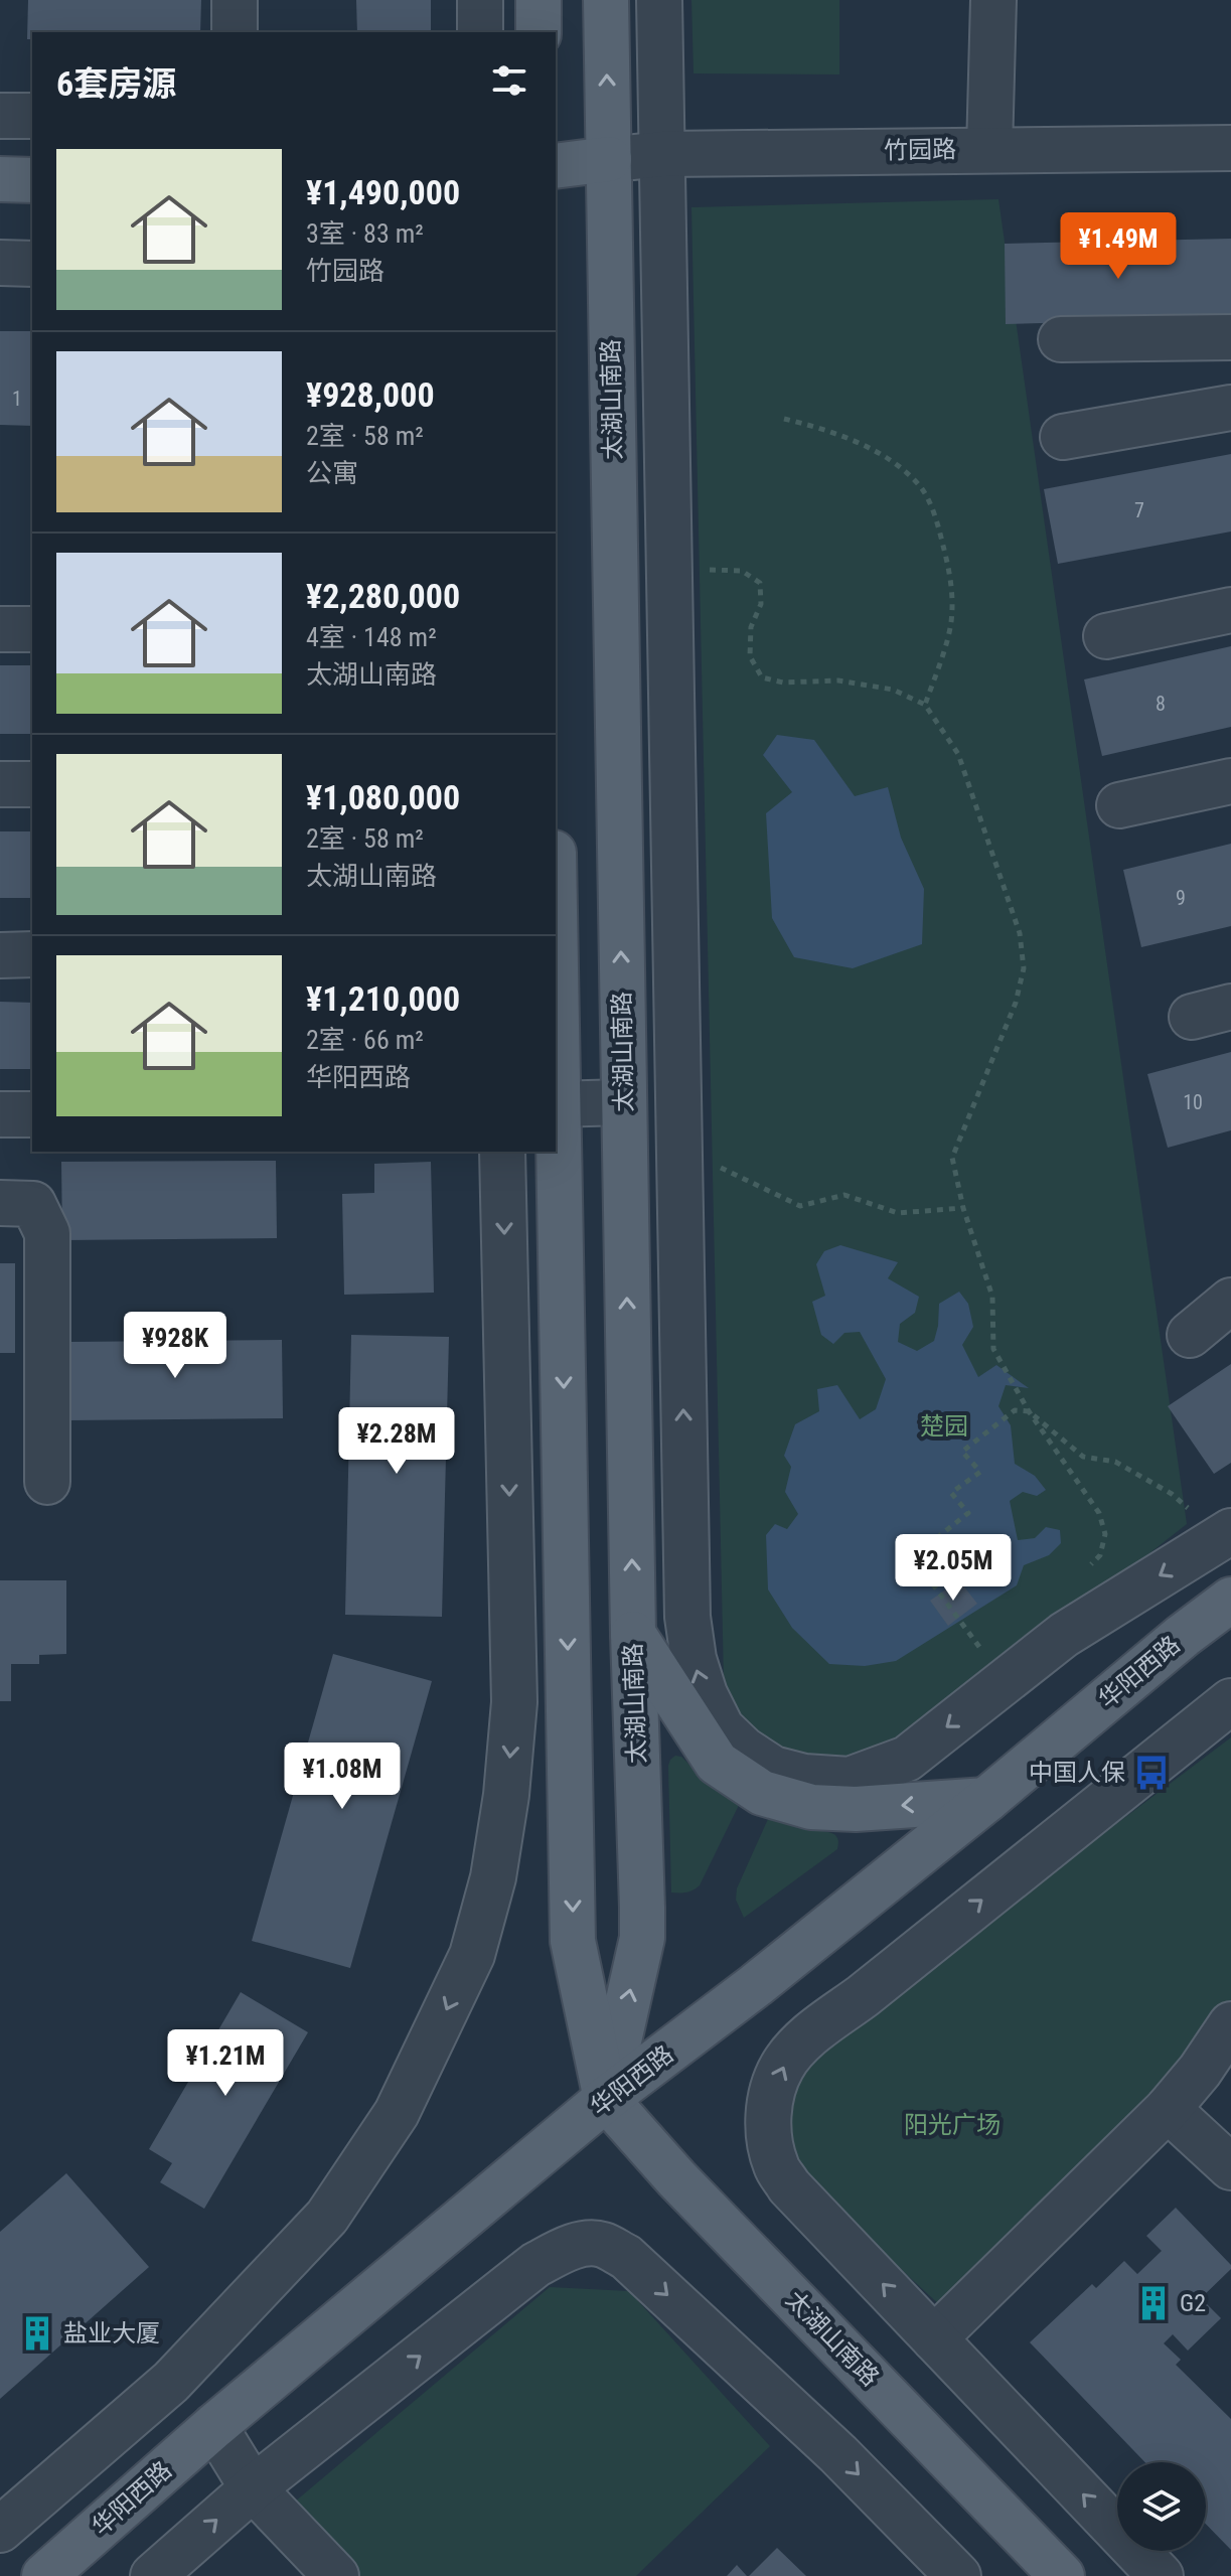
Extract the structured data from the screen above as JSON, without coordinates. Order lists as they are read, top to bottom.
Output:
{
  "streets": {
    "main road": ["太湖山南路", "华阳西路"],
    "street": ["竹园路"]
  },
  "crossings": [
    ["竹园路", "太湖山南路"],
    ["太湖山南路", "华阳西路"]
  ],
  "parks": ["楚园", "阳光广场"],
  "places": {
    "bus stop": ["中国人保"],
    "building": ["G2", "盐业大厦"]
  },
  "house_numbers": [
    "1",
    "7",
    "8",
    "9",
    "10"
  ],
  "page": {
    "heading": "6套房源",
    "list": [
      {
        "name": "¥1,490,000",
        "note": "3室 · 83 m² · 竹园路"
      },
      {
        "name": "¥928,000",
        "note": "2室 · 58 m² · 公寓"
      },
      {
        "name": "¥2,280,000",
        "note": "4室 · 148 m² · 太湖山南路"
      },
      {
        "name": "¥1,080,000",
        "note": "2室 · 58 m² · 太湖山南路"
      },
      {
        "name": "¥1,210,000",
        "note": "2室 · 66 m² · 华阳西路"
      }
    ],
    "price": [
      "¥1.49M",
      "¥928K",
      "¥2.28M",
      "¥2.05M",
      "¥1.08M",
      "¥1.21M"
    ]
  }
}
